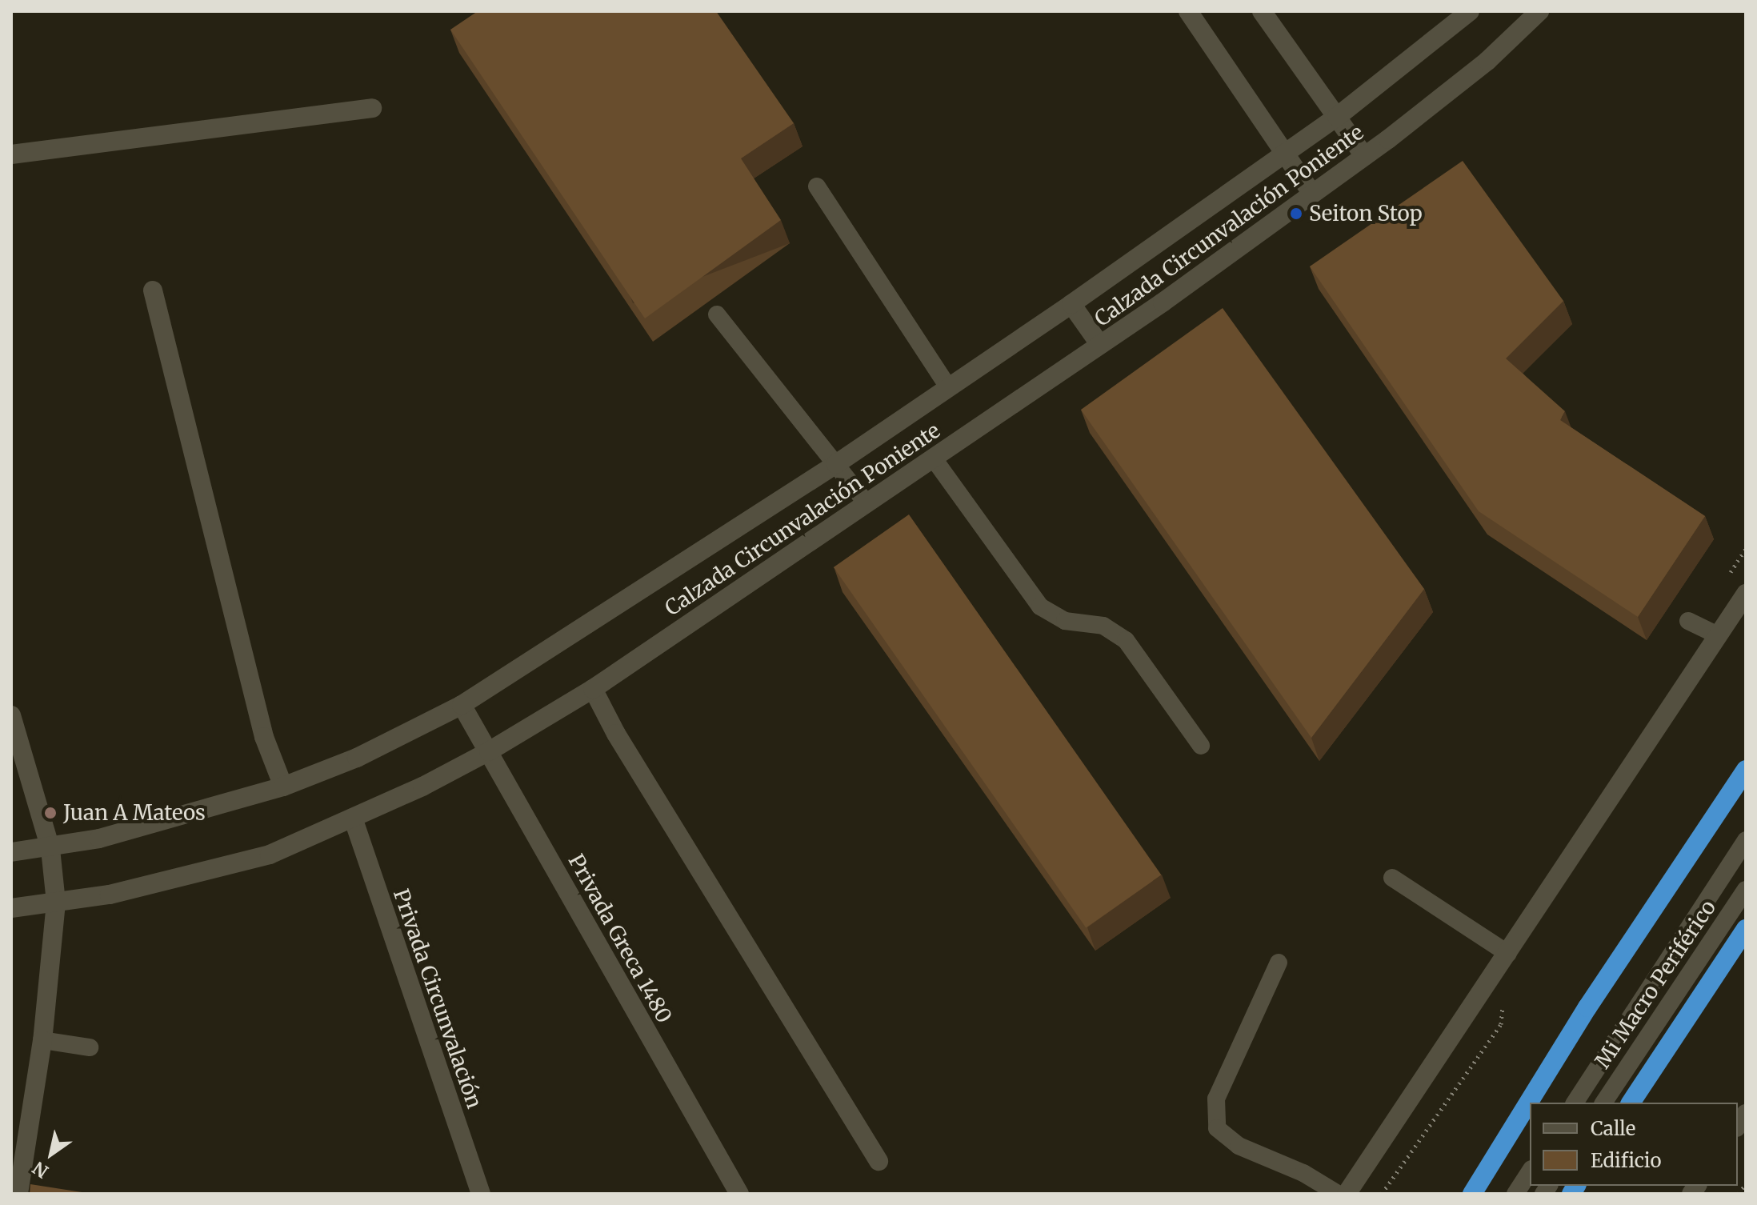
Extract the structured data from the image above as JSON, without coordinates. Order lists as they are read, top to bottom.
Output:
{
  "streets": {
    "street": ["Calzada Circunvalación Poniente", "Privada Greca 1480", "Privada Circunvalación"],
    "lane": ["Mi Macro Periférico"]
  },
  "crossings": [
    ["Calzada Circunvalación Poniente", "Privada Greca 1480"],
    ["Calzada Circunvalación Poniente", "Privada Circunvalación"]
  ],
  "places": ["Seiton Stop", "Juan A Mateos"],
  "legend": ["Calle", "Edificio"],
  "north": "bottom left"
}
